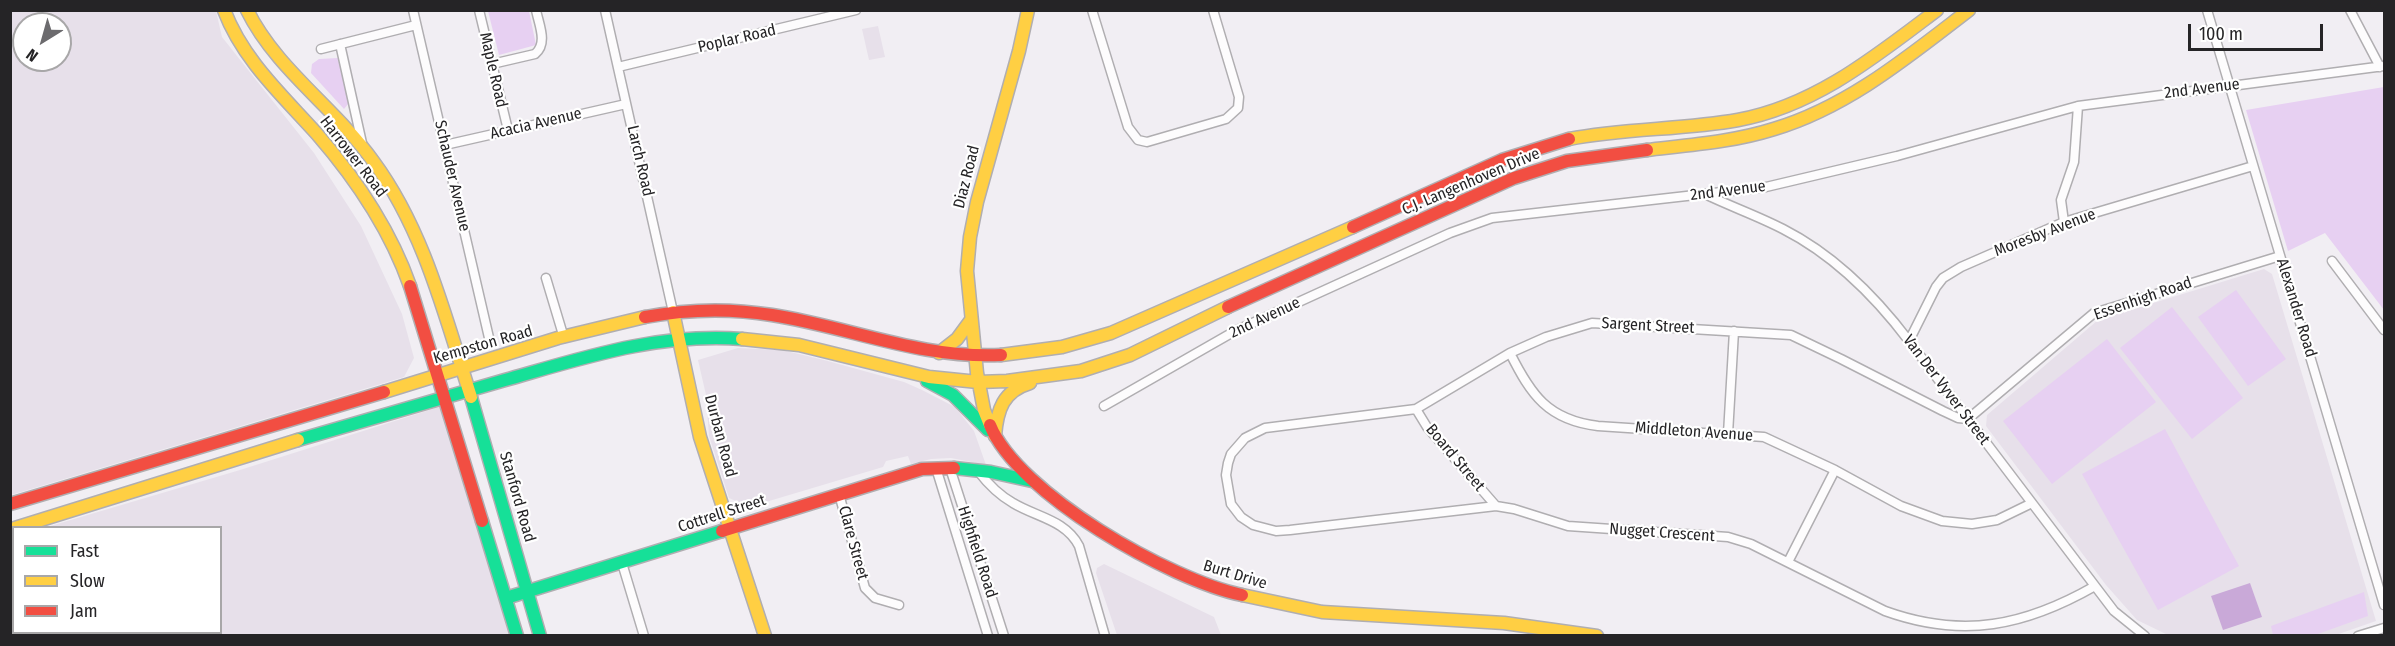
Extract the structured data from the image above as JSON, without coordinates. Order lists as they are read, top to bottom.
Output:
{
  "streets": {
    "main road": [
      "Harrower Road",
      "Diaz Road",
      "C.J. Langenhoven Drive",
      "Kempston Road",
      "Durban Road",
      "Stanford Road",
      "Cottrell Street",
      "Burt Drive"
    ],
    "street": [
      "Poplar Road",
      "Maple Road",
      "2nd Avenue",
      "Acacia Avenue",
      "Larch Road",
      "Schauder Avenue",
      "Moresby Avenue",
      "Essenhigh Road",
      "Alexander Road",
      "Sargent Street",
      "Van Der Vyver Street",
      "Middleton Avenue",
      "Board Street",
      "Nugget Crescent",
      "Clare Street",
      "Highfield Road"
    ]
  },
  "crossings": [
    ["Poplar Road", "Larch Road"],
    ["Maple Road", "Acacia Avenue"],
    ["2nd Avenue", "Alexander Road"],
    ["2nd Avenue", "Van Der Vyver Street"],
    ["Acacia Avenue", "Larch Road"],
    ["Acacia Avenue", "Schauder Avenue"],
    ["Harrower Road", "Kempston Road"],
    ["Harrower Road", "Stanford Road"],
    ["Larch Road", "Kempston Road"],
    ["Larch Road", "Durban Road"],
    ["Diaz Road", "C.J. Langenhoven Drive"],
    ["Diaz Road", "Kempston Road"],
    ["Diaz Road", "Burt Drive"],
    ["C.J. Langenhoven Drive", "Kempston Road"],
    ["C.J. Langenhoven Drive", "Burt Drive"],
    ["Moresby Avenue", "Alexander Road"],
    ["Moresby Avenue", "Van Der Vyver Street"],
    ["Essenhigh Road", "Alexander Road"],
    ["Essenhigh Road", "Sargent Street"],
    ["Essenhigh Road", "Van Der Vyver Street"],
    ["Sargent Street", "Van Der Vyver Street"],
    ["Sargent Street", "Middleton Avenue"],
    ["Sargent Street", "Board Street"],
    ["Sargent Street", "Nugget Crescent"],
    ["Kempston Road", "Durban Road"],
    ["Kempston Road", "Stanford Road"],
    ["Kempston Road", "Burt Drive"],
    ["Van Der Vyver Street", "Middleton Avenue"],
    ["Van Der Vyver Street", "Nugget Crescent"],
    ["Durban Road", "Cottrell Street"],
    ["Board Street", "Nugget Crescent"],
    ["Stanford Road", "Cottrell Street"],
    ["Cottrell Street", "Clare Street"],
    ["Cottrell Street", "Highfield Road"],
    ["Cottrell Street", "Burt Drive"]
  ],
  "legend": ["Fast", "Slow", "Jam"],
  "scale_bar": "100 m",
  "north": "bottom left"
}
